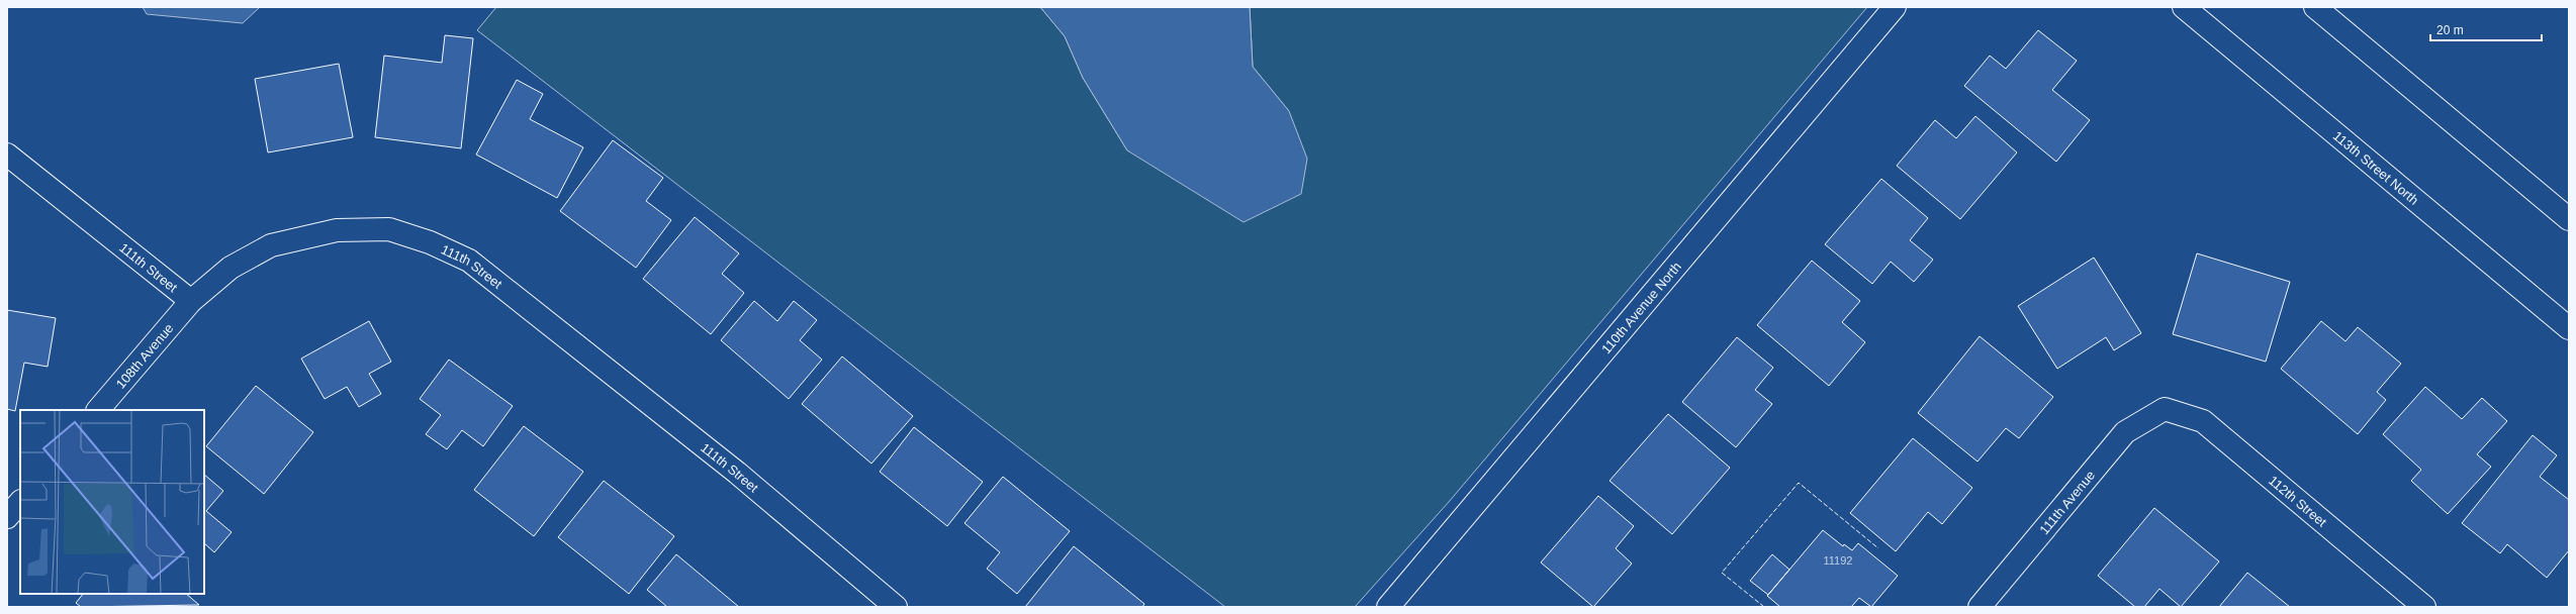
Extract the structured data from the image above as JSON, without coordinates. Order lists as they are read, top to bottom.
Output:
{
  "streets": {
    "street": [
      "113th Street North",
      "111th Street",
      "110th Avenue North",
      "108th Avenue",
      "112th Street",
      "111th Avenue"
    ]
  },
  "crossings": [
    ["111th Street", "108th Avenue"],
    ["112th Street", "111th Avenue"]
  ],
  "house_numbers": ["11192"],
  "scale_bar": "20 m"
}
